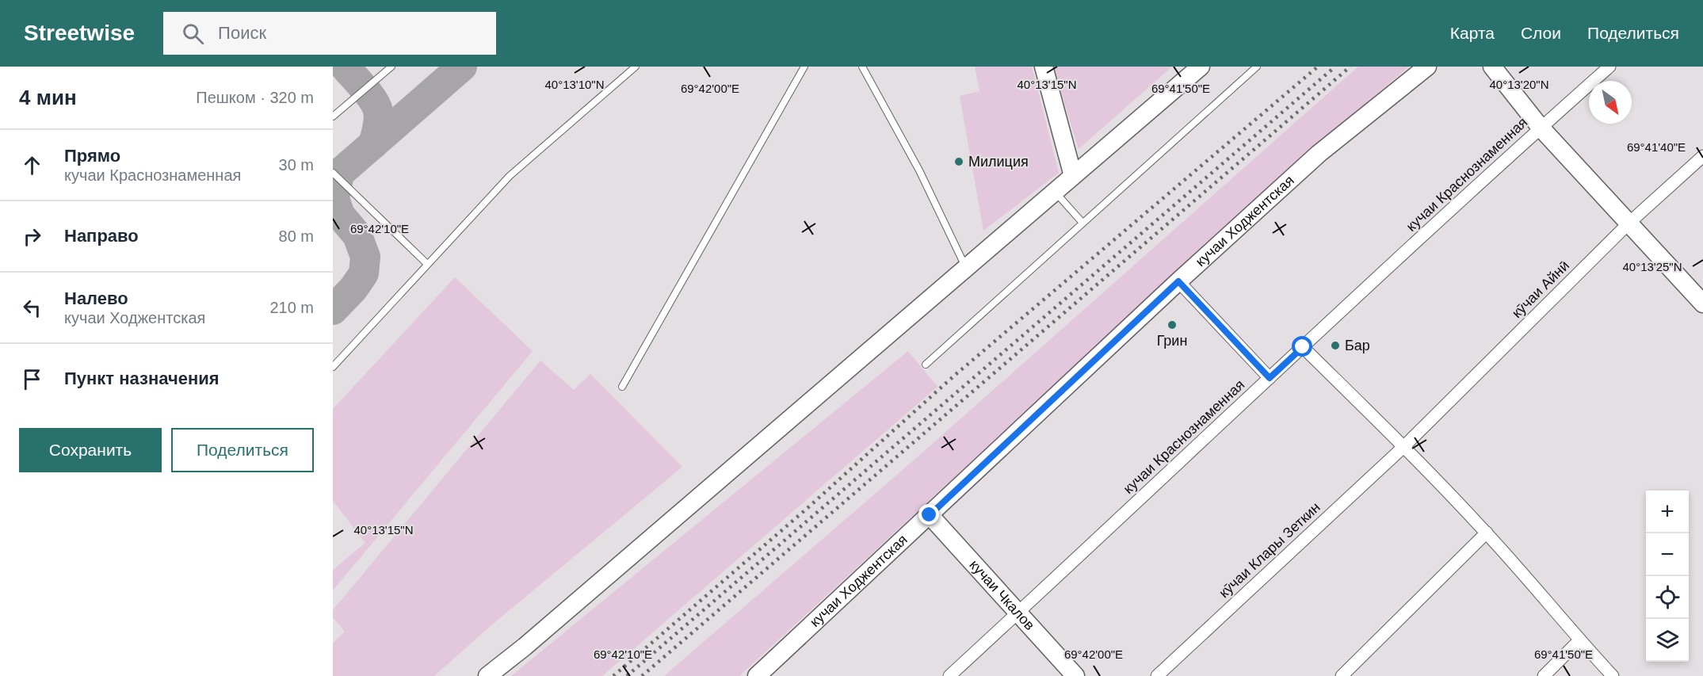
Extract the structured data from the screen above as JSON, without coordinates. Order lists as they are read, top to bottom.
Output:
{
  "streets": {
    "street": [
      "кучаи Краснознаменная",
      "кучаи Ходжентская",
      "кӯчаи Айнӣ",
      "кӯчаи Клары Зеткин",
      "кучаи Чкалов"
    ]
  },
  "crossings": [
    ["кучаи Краснознаменная", "кучаи Чкалов"],
    ["кучаи Ходжентская", "кучаи Чкалов"],
    ["кӯчаи Айнӣ", "кӯчаи Клары Зеткин"]
  ],
  "places": ["Милиция", "Грин", "Бар"],
  "north": "bottom right",
  "page": {
    "header": "Streetwise",
    "search": "Поиск",
    "nav": ["Карта", "Слои", "Поделиться"],
    "heading": ["4 мин", "Пешком · 320 m"],
    "list": [
      ["Прямо", "кучаи Краснознаменная", "30 m"],
      ["Направо", "80 m"],
      ["Налево", "кучаи Ходжентская", "210 m"],
      "Пункт назначения"
    ],
    "buttons": ["Сохранить", "Поделиться"],
    "map_buttons": ["+", "−"]
  },
  "coordinates": [
    "40°13'10\"N",
    "40°13'15\"N",
    "40°13'20\"N",
    "69°42'00\"E",
    "69°41'50\"E",
    "69°41'40\"E",
    "69°42'10\"E",
    "40°13'25\"N"
  ]
}
